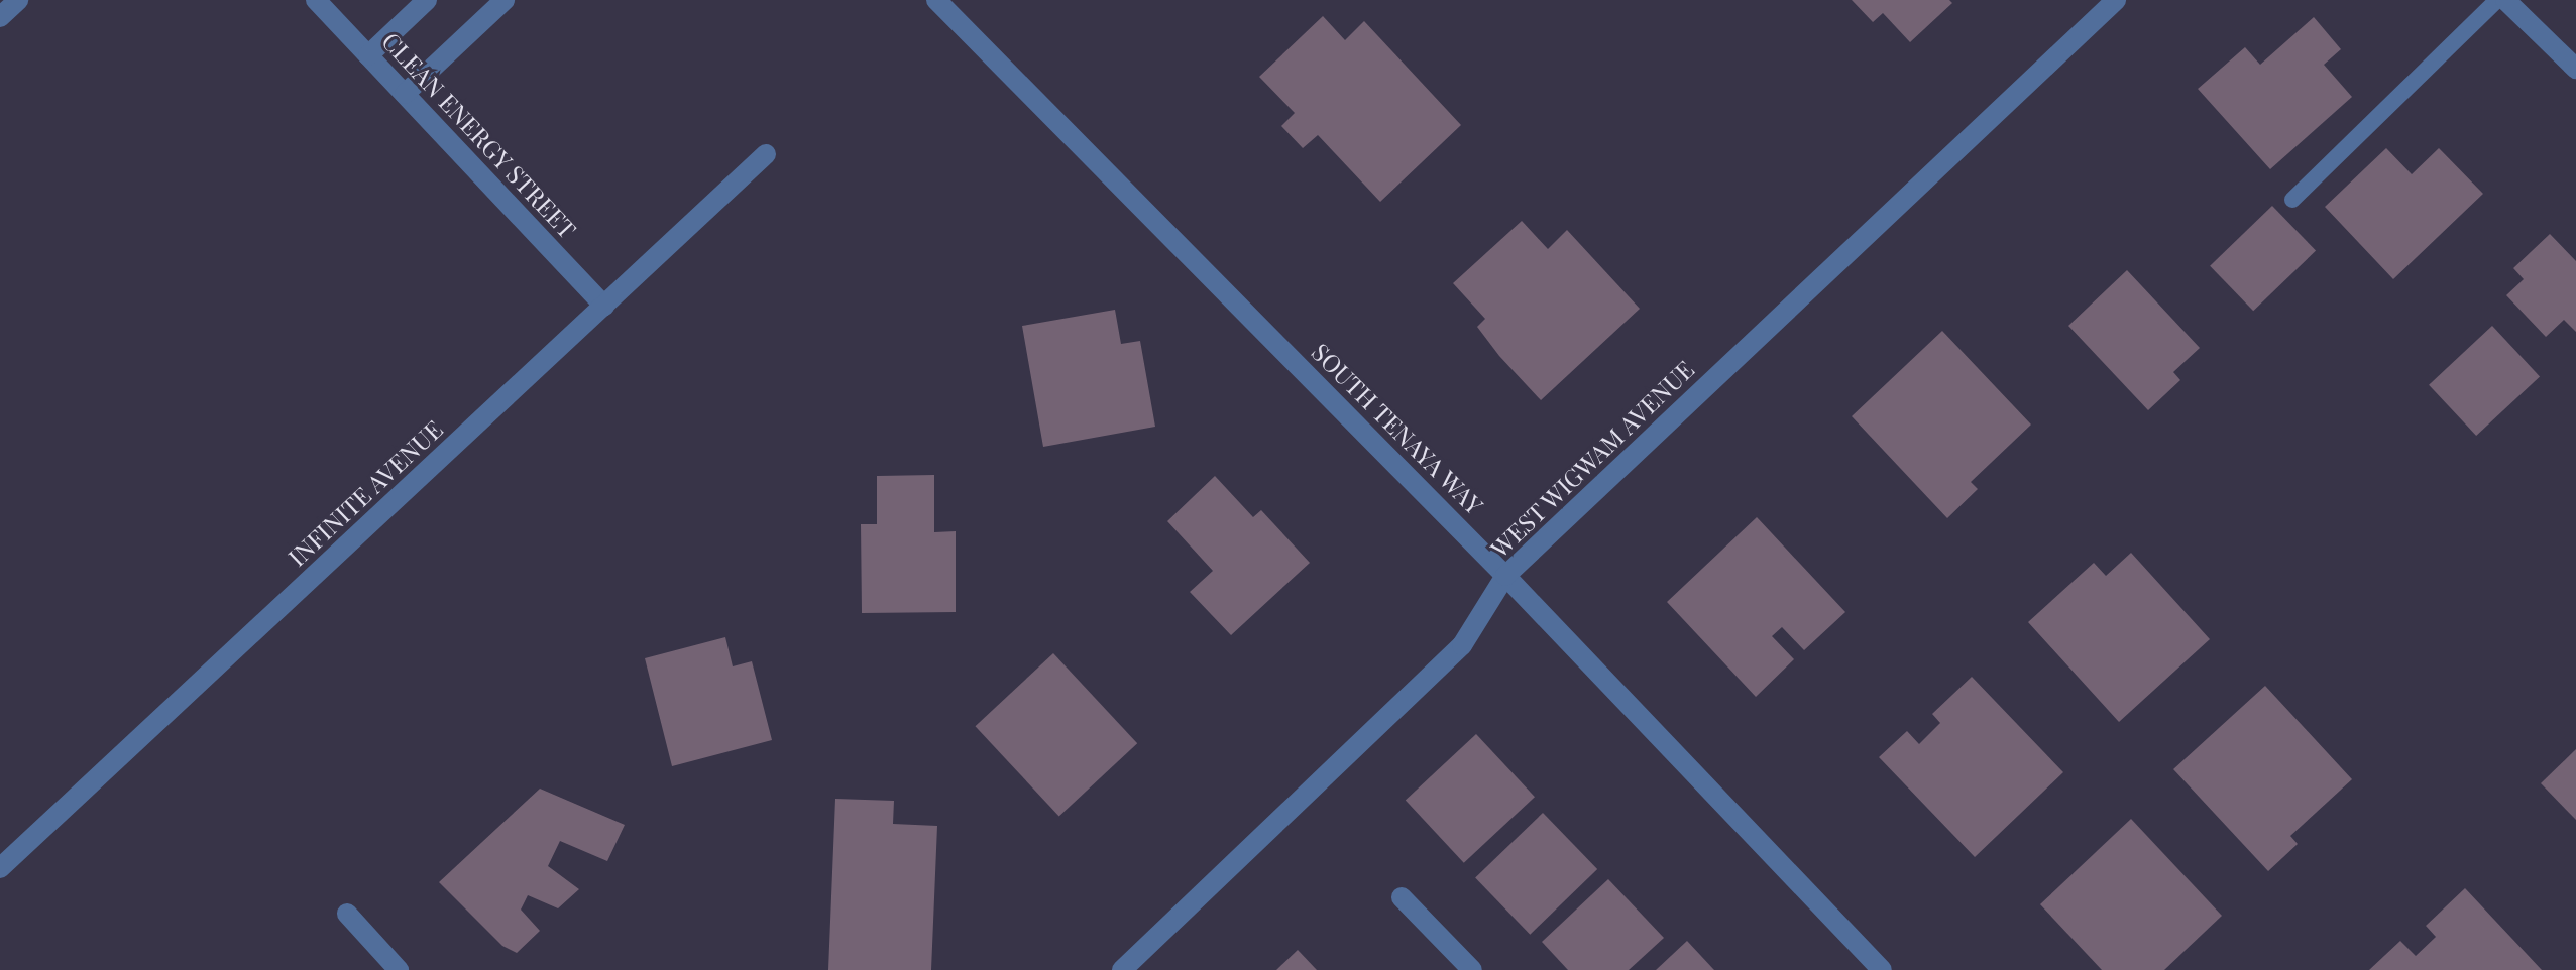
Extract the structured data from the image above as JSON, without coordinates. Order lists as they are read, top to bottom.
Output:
{
  "streets": {
    "street": [
      "CLEAN ENERGY STREET",
      "SOUTH TENAYA WAY",
      "WEST WIGWAM AVENUE",
      "INFINITE AVENUE"
    ]
  },
  "crossings": [
    ["CLEAN ENERGY STREET", "INFINITE AVENUE"],
    ["SOUTH TENAYA WAY", "WEST WIGWAM AVENUE"]
  ]
}
